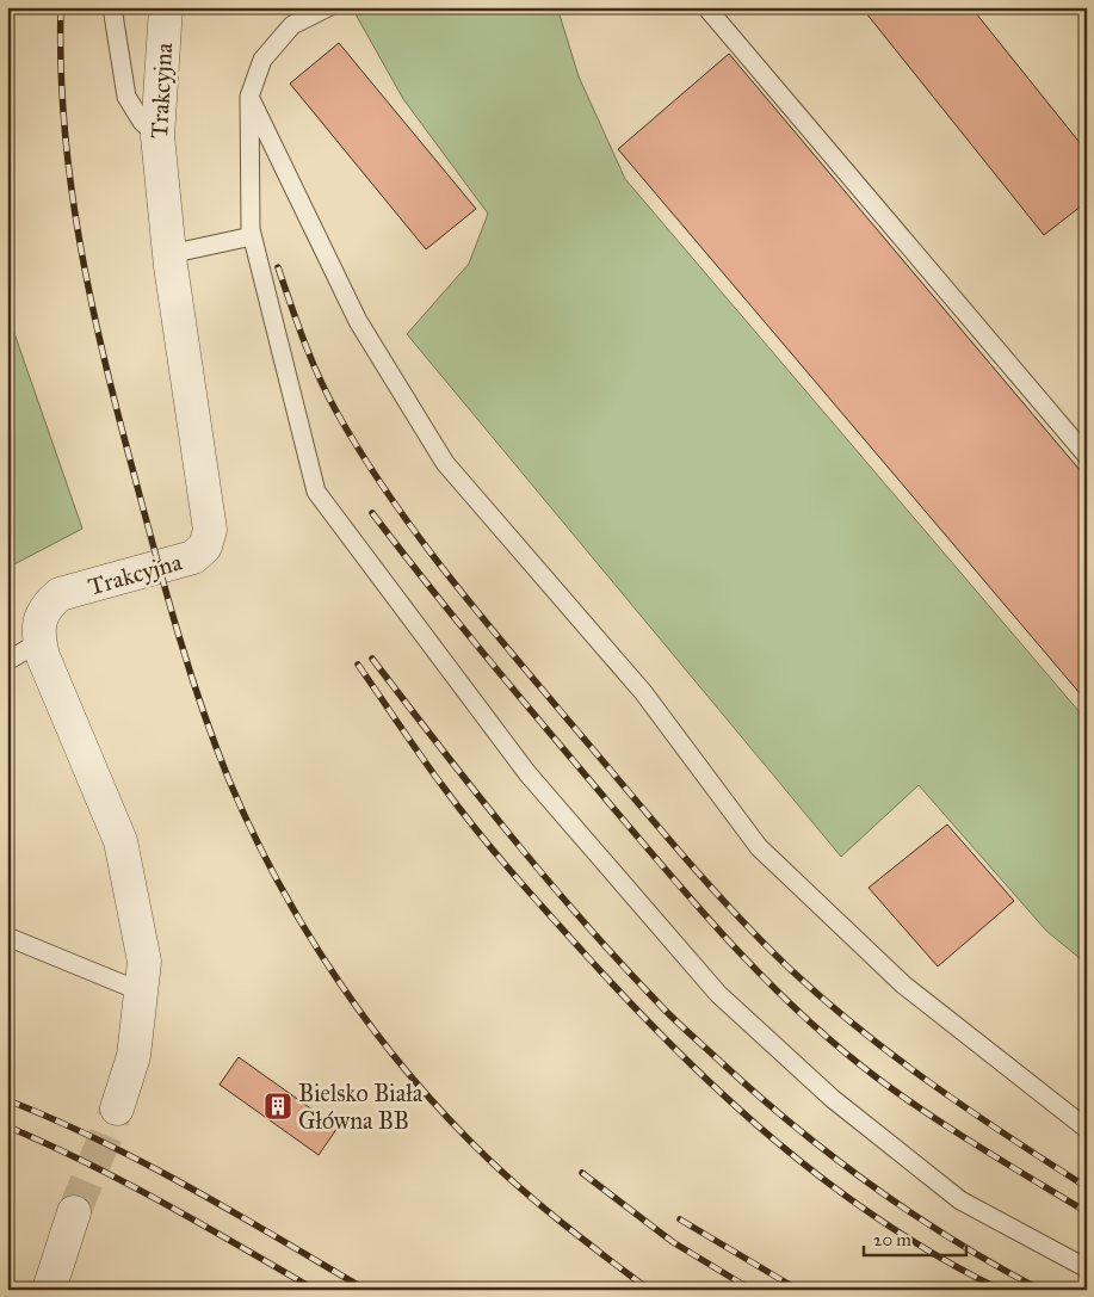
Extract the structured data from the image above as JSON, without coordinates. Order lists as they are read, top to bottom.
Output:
{
  "streets": {
    "street": ["Trakcyjna"]
  },
  "places": {
    "building": ["Bielsko Biała Główna BB"]
  },
  "scale_bar": "20 m"
}
